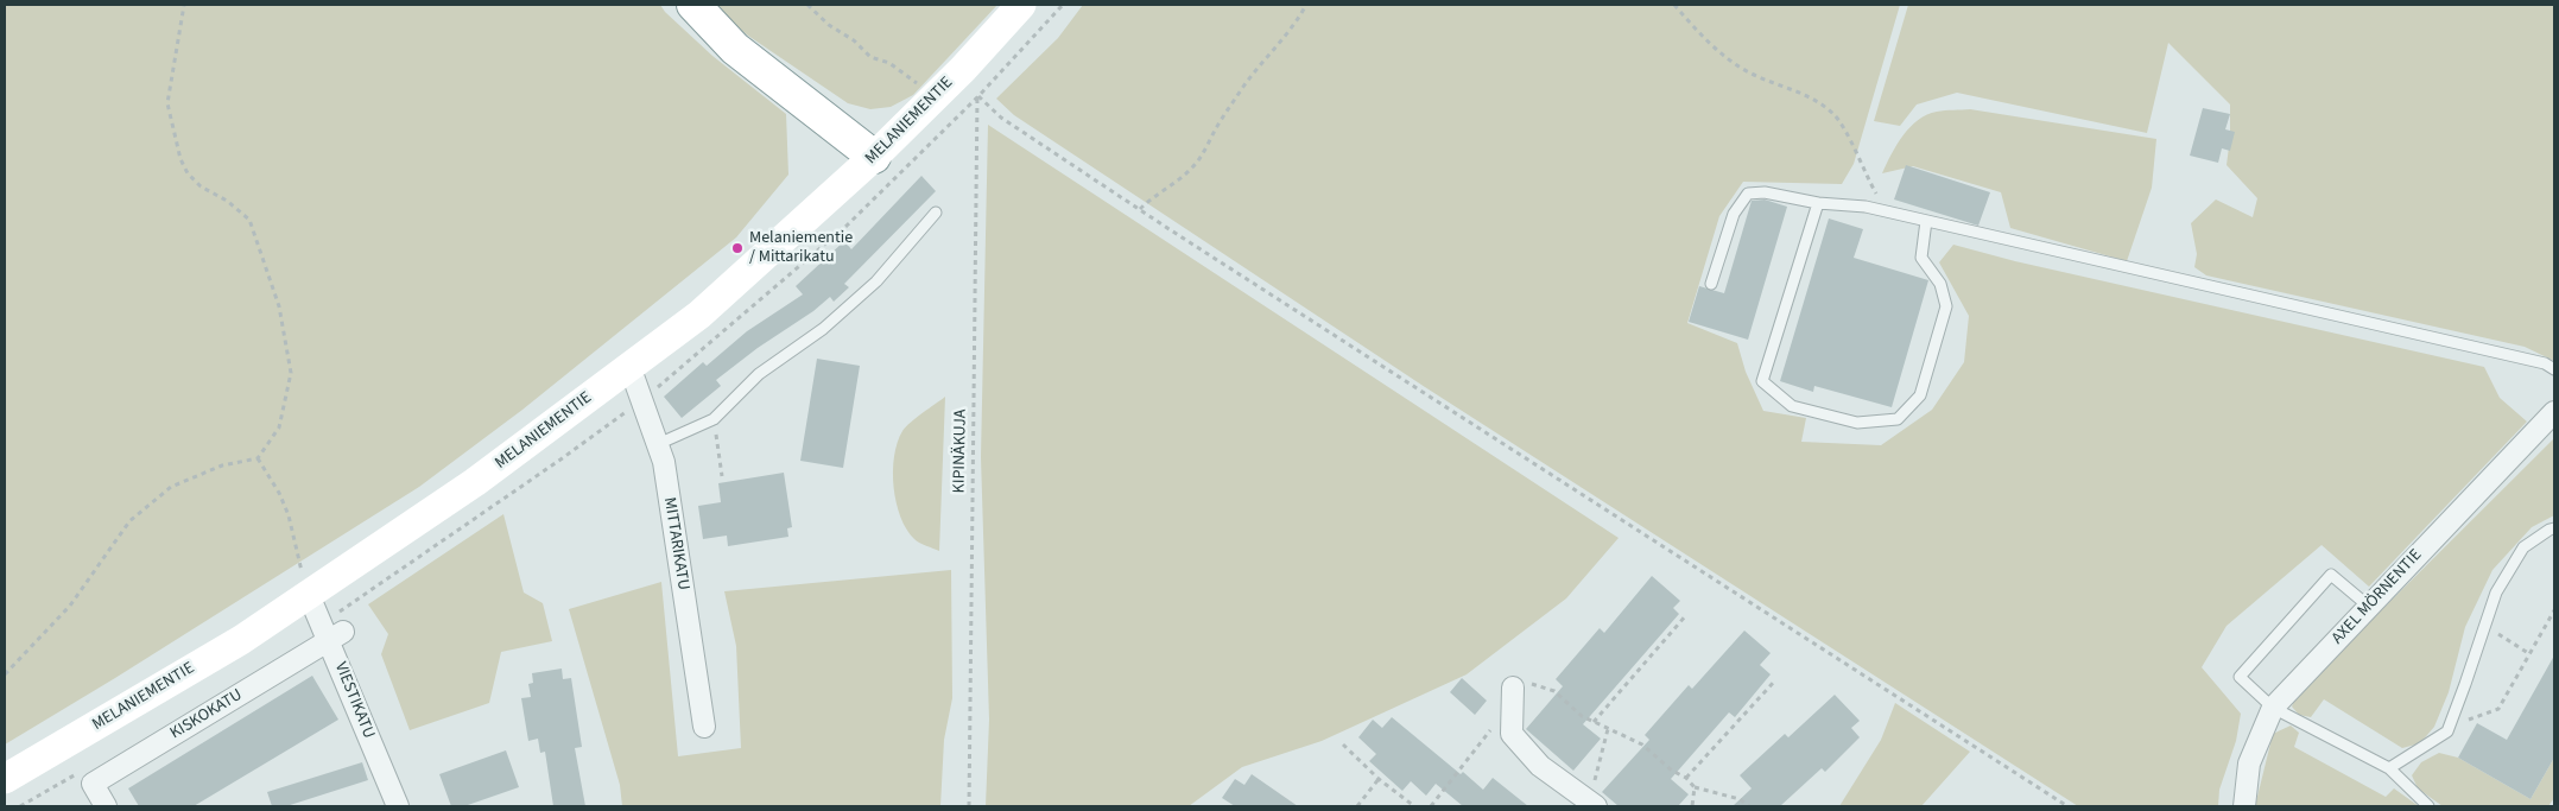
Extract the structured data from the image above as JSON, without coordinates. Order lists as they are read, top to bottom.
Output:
{
  "streets": {
    "main road": ["MELANIEMENTIE"],
    "street": [
      "MITTARIKATU",
      "AXEL MÖRNENTIE",
      "VIESTIKATU",
      "KISKOKATU"
    ],
    "path": ["KIPINÄKUJA"]
  },
  "crossings": [
    ["MELANIEMENTIE", "MITTARIKATU"],
    ["MELANIEMENTIE", "VIESTIKATU"],
    ["VIESTIKATU", "KISKOKATU"]
  ],
  "places": ["Melaniementie / Mittarikatu"]
}
